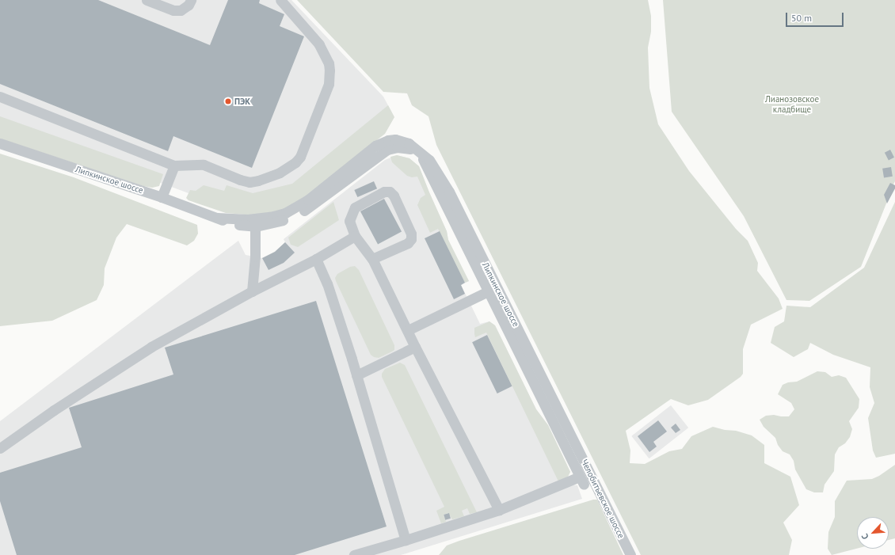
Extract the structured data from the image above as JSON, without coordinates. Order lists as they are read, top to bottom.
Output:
{
  "streets": {
    "street": ["Липкинское шоссе", "Челобитьевское шоссе"]
  },
  "crossings": [
    ["Липкинское шоссе", "Челобитьевское шоссе"]
  ],
  "parks": ["Лианозовское кладбище"],
  "places": ["ПЭК"],
  "scale_bar": "50 m",
  "north": "bottom left"
}
